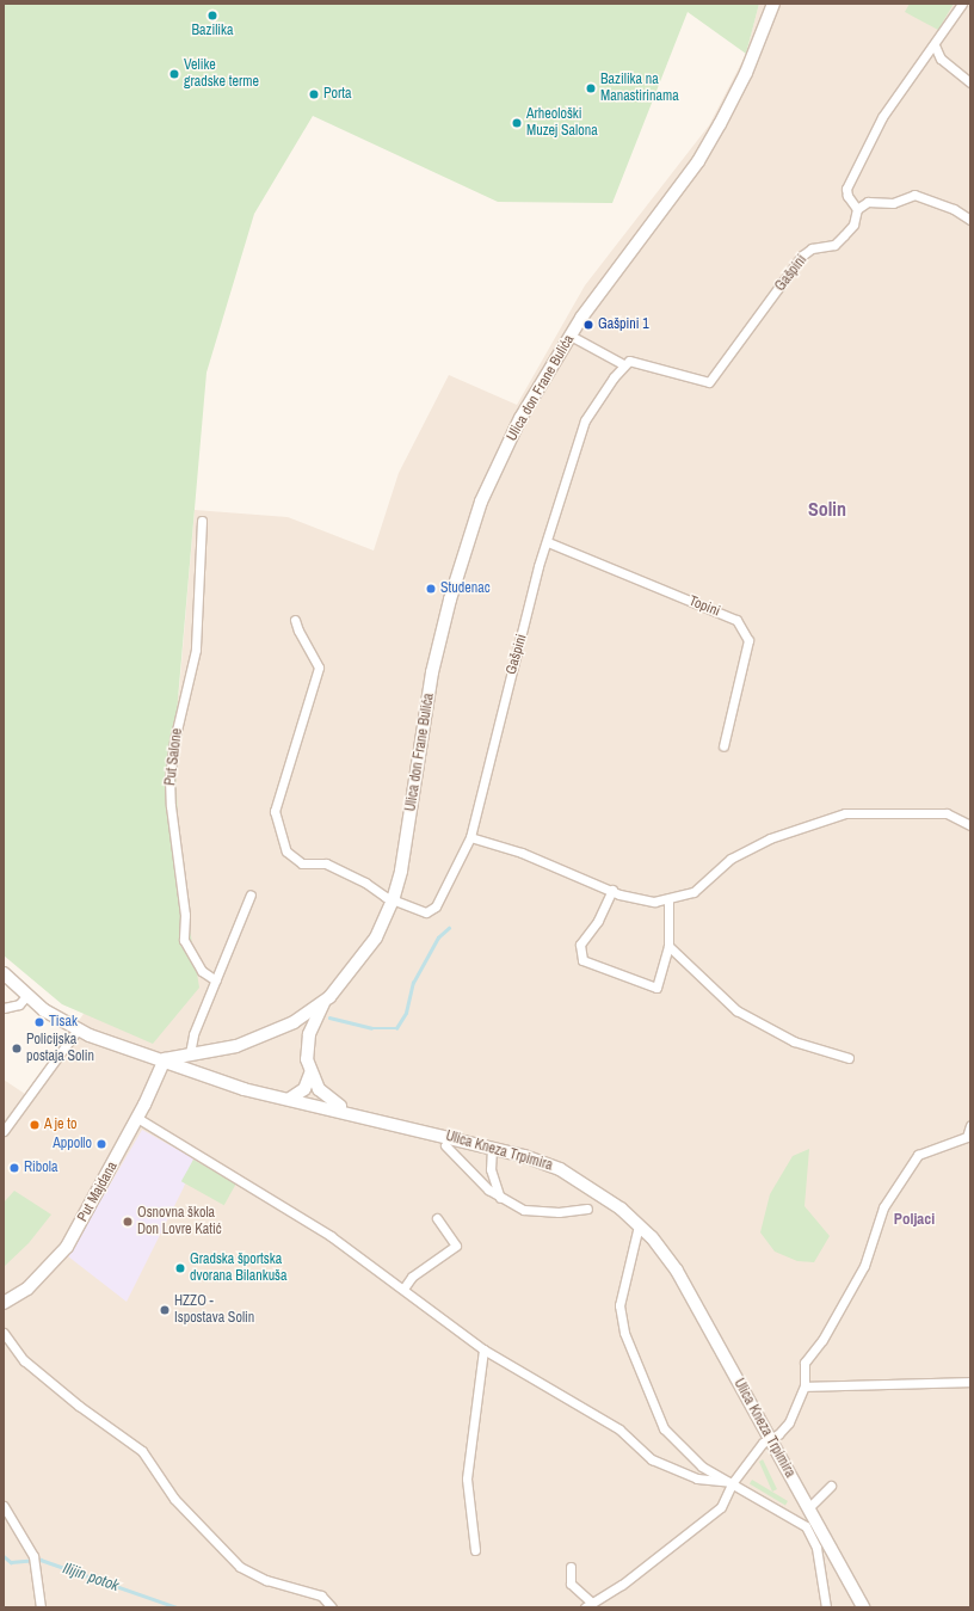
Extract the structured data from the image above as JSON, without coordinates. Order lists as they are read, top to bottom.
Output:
{
  "streets": {
    "street": [
      "Gašpini",
      "Ulica don Frane Bulića",
      "Topini",
      "Put Salone",
      "Ulica Kneza Trpimira",
      "Put Majdana"
    ]
  },
  "crossings": [
    ["Gašpini", "Ulica don Frane Bulića"],
    ["Gašpini", "Topini"],
    ["Ulica don Frane Bulića", "Ulica Kneza Trpimira"],
    ["Ulica don Frane Bulića", "Put Majdana"],
    ["Ulica Kneza Trpimira", "Put Majdana"]
  ],
  "districts": ["Solin", "Poljaci"],
  "water": ["Ilijin potok"],
  "places": [
    "Bazilika",
    "Velike gradske terme",
    "Bazilika na Manastirinama",
    "Porta",
    "Arheološki Muzej Salona",
    "Gašpini 1",
    "Studenac",
    "Tisak",
    "Policijska postaja Solin",
    "A je to",
    "Appollo",
    "Ribola",
    "Osnovna škola Don Lovre Katić",
    "Gradska športska dvorana Bilankuša",
    "HZZO - Ispostava Solin"
  ]
}
